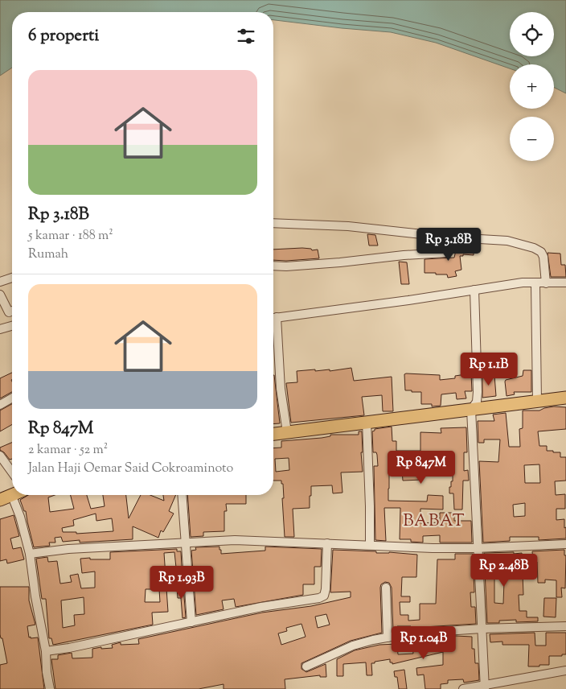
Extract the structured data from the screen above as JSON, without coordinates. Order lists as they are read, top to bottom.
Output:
{
  "districts": ["BABAT"],
  "page": {
    "map_buttons": ["+", "−"],
    "heading": "6 properti",
    "list": [
      {
        "name": "Rp 3.18B",
        "note": "5 kamar · 188 m² · Rumah"
      },
      {
        "name": "Rp 847M",
        "note": "2 kamar · 52 m² · Jalan Haji Oemar Said Cokroaminoto"
      }
    ],
    "price": [
      "Rp 3.18B",
      "Rp 1.1B",
      "Rp 847M",
      "Rp 2.48B",
      "Rp 1.93B",
      "Rp 1.04B"
    ]
  }
}
